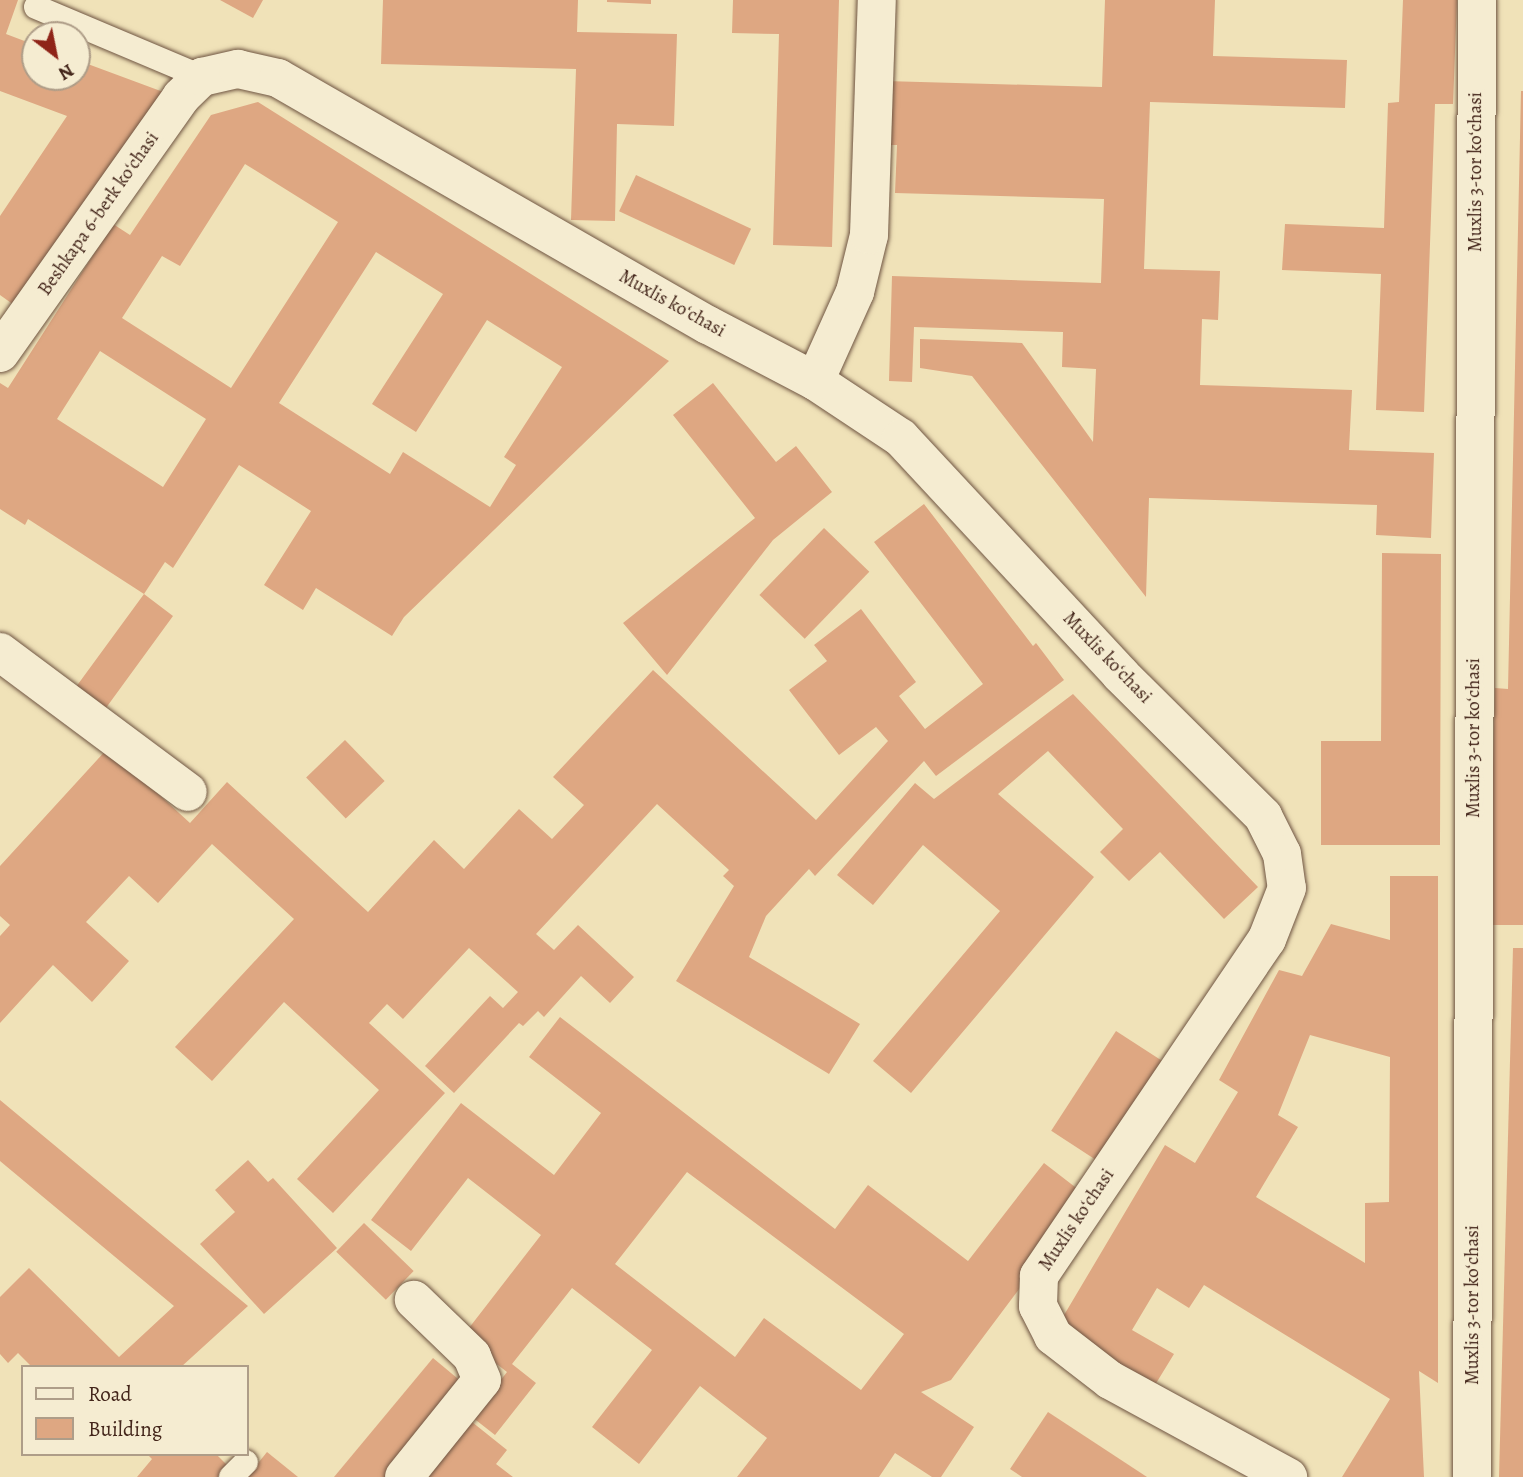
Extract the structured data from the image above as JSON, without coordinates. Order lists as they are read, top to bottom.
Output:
{
  "streets": {
    "street": ["Muxlis 3-tor koʻchasi", "Beshkapa 6-berk koʻchasi", "Muxlis koʻchasi"]
  },
  "crossings": [
    ["Beshkapa 6-berk koʻchasi", "Muxlis koʻchasi"]
  ],
  "legend": ["Road", "Building"],
  "north": "bottom right"
}
